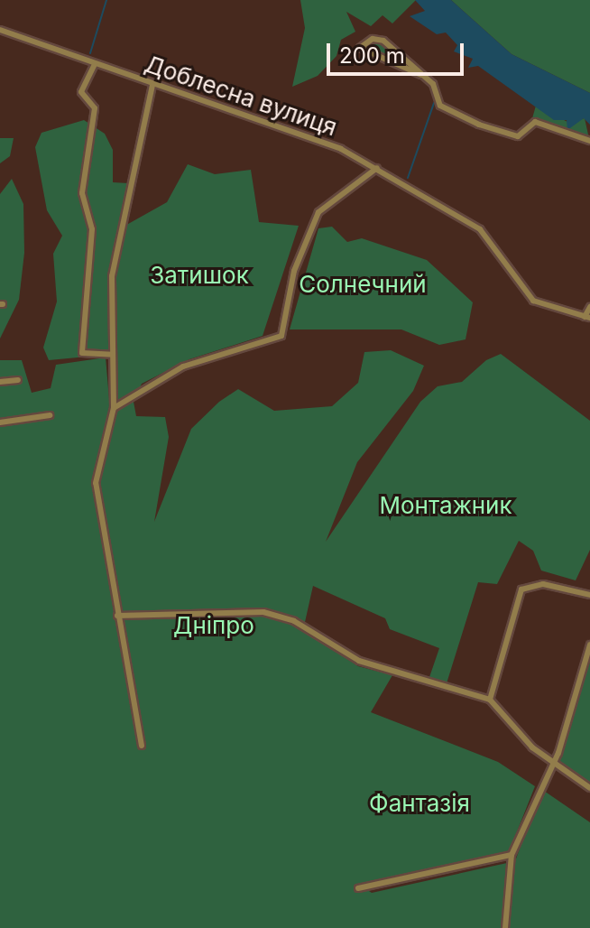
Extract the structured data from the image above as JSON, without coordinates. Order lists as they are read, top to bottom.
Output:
{
  "streets": {
    "street": ["Доблесна вулиця"]
  },
  "parks": [
    "Затишок",
    "Солнечний",
    "Монтажник",
    "Дніпро",
    "Фантазія"
  ],
  "scale_bar": "200 m"
}
